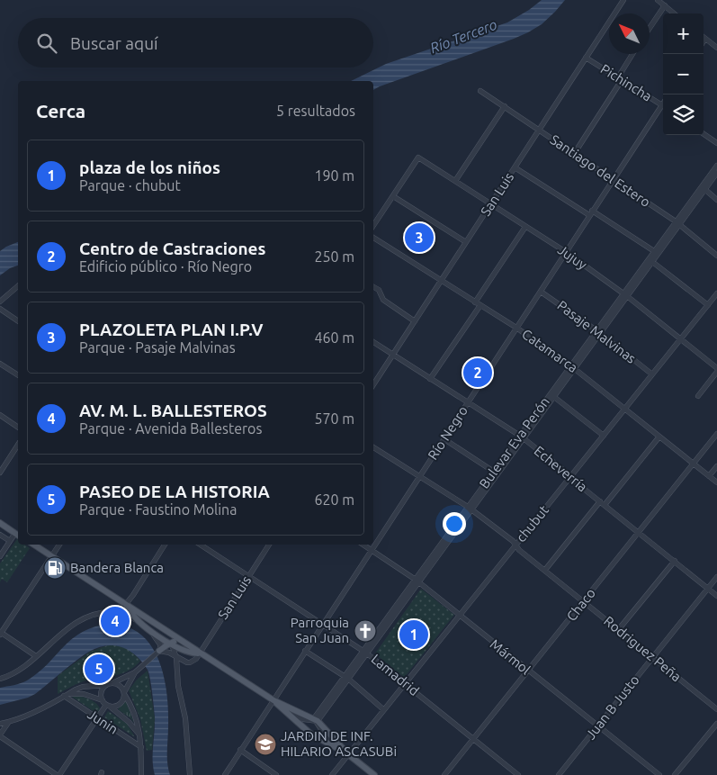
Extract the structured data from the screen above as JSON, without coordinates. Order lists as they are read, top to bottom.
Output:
{
  "streets": {
    "street": [
      "Pichincha",
      "Santiago del Estero",
      "San Luis",
      "Jujuy",
      "Pasaje Malvinas",
      "Catamarca",
      "Río Negro",
      "Bulevar Eva Perón",
      "Echeverría",
      "chubut",
      "Chaco",
      "Rodriguez Peña",
      "Mármol",
      "Lamadrid",
      "Juan B Justo",
      "Junin"
    ]
  },
  "crossings": [
    ["Pichincha", "San Luis"],
    ["Santiago del Estero", "San Luis"],
    ["Santiago del Estero", "Río Negro"],
    ["Santiago del Estero", "Bulevar Eva Perón"],
    ["San Luis", "Jujuy"],
    ["San Luis", "Catamarca"],
    ["San Luis", "Echeverría"],
    ["San Luis", "Lamadrid"],
    ["Jujuy", "Río Negro"],
    ["Jujuy", "Bulevar Eva Perón"],
    ["Jujuy", "chubut"],
    ["Pasaje Malvinas", "Río Negro"],
    ["Pasaje Malvinas", "Bulevar Eva Perón"],
    ["Pasaje Malvinas", "chubut"],
    ["Catamarca", "Río Negro"],
    ["Catamarca", "Bulevar Eva Perón"],
    ["Catamarca", "chubut"],
    ["Catamarca", "Chaco"],
    ["Río Negro", "Echeverría"],
    ["Río Negro", "Rodriguez Peña"],
    ["Río Negro", "Mármol"],
    ["Río Negro", "Lamadrid"],
    ["Bulevar Eva Perón", "Echeverría"],
    ["Bulevar Eva Perón", "Rodriguez Peña"],
    ["Bulevar Eva Perón", "Mármol"],
    ["Bulevar Eva Perón", "Lamadrid"],
    ["Echeverría", "chubut"],
    ["Echeverría", "Chaco"],
    ["Echeverría", "Juan B Justo"],
    ["chubut", "Rodriguez Peña"],
    ["chubut", "Mármol"],
    ["chubut", "Lamadrid"],
    ["Chaco", "Rodriguez Peña"],
    ["Chaco", "Mármol"],
    ["Chaco", "Lamadrid"],
    ["Rodriguez Peña", "Juan B Justo"],
    ["Mármol", "Juan B Justo"]
  ],
  "water": ["Río Tercero"],
  "places": {
    "fuel station": ["Bandera Blanca"],
    "church": ["Parroquia San Juan"],
    "school or university": ["JARDIN DE INF. HILARIO ASCASUBi"]
  },
  "north": "top left",
  "page": {
    "map_buttons": ["+", "−"],
    "search": "Buscar aquí",
    "heading": ["Cerca", "5 resultados"],
    "list": [
      {
        "mark": "1",
        "name": "plaza de los niños",
        "note": "Parque · chubut",
        "value": "190 m"
      },
      {
        "mark": "2",
        "name": "Centro de Castraciones",
        "note": "Edificio público · Río Negro",
        "value": "250 m"
      },
      {
        "mark": "3",
        "name": "PLAZOLETA PLAN I.P.V",
        "note": "Parque · Pasaje Malvinas",
        "value": "460 m"
      },
      {
        "mark": "4",
        "name": "AV. M. L. BALLESTEROS",
        "note": "Parque · Avenida Ballesteros",
        "value": "570 m"
      },
      {
        "mark": "5",
        "name": "PASEO DE LA HISTORIA",
        "note": "Parque · Faustino Molina",
        "value": "620 m"
      }
    ],
    "pins": [
      "3",
      "2",
      "4",
      "1",
      "5"
    ]
  }
}
